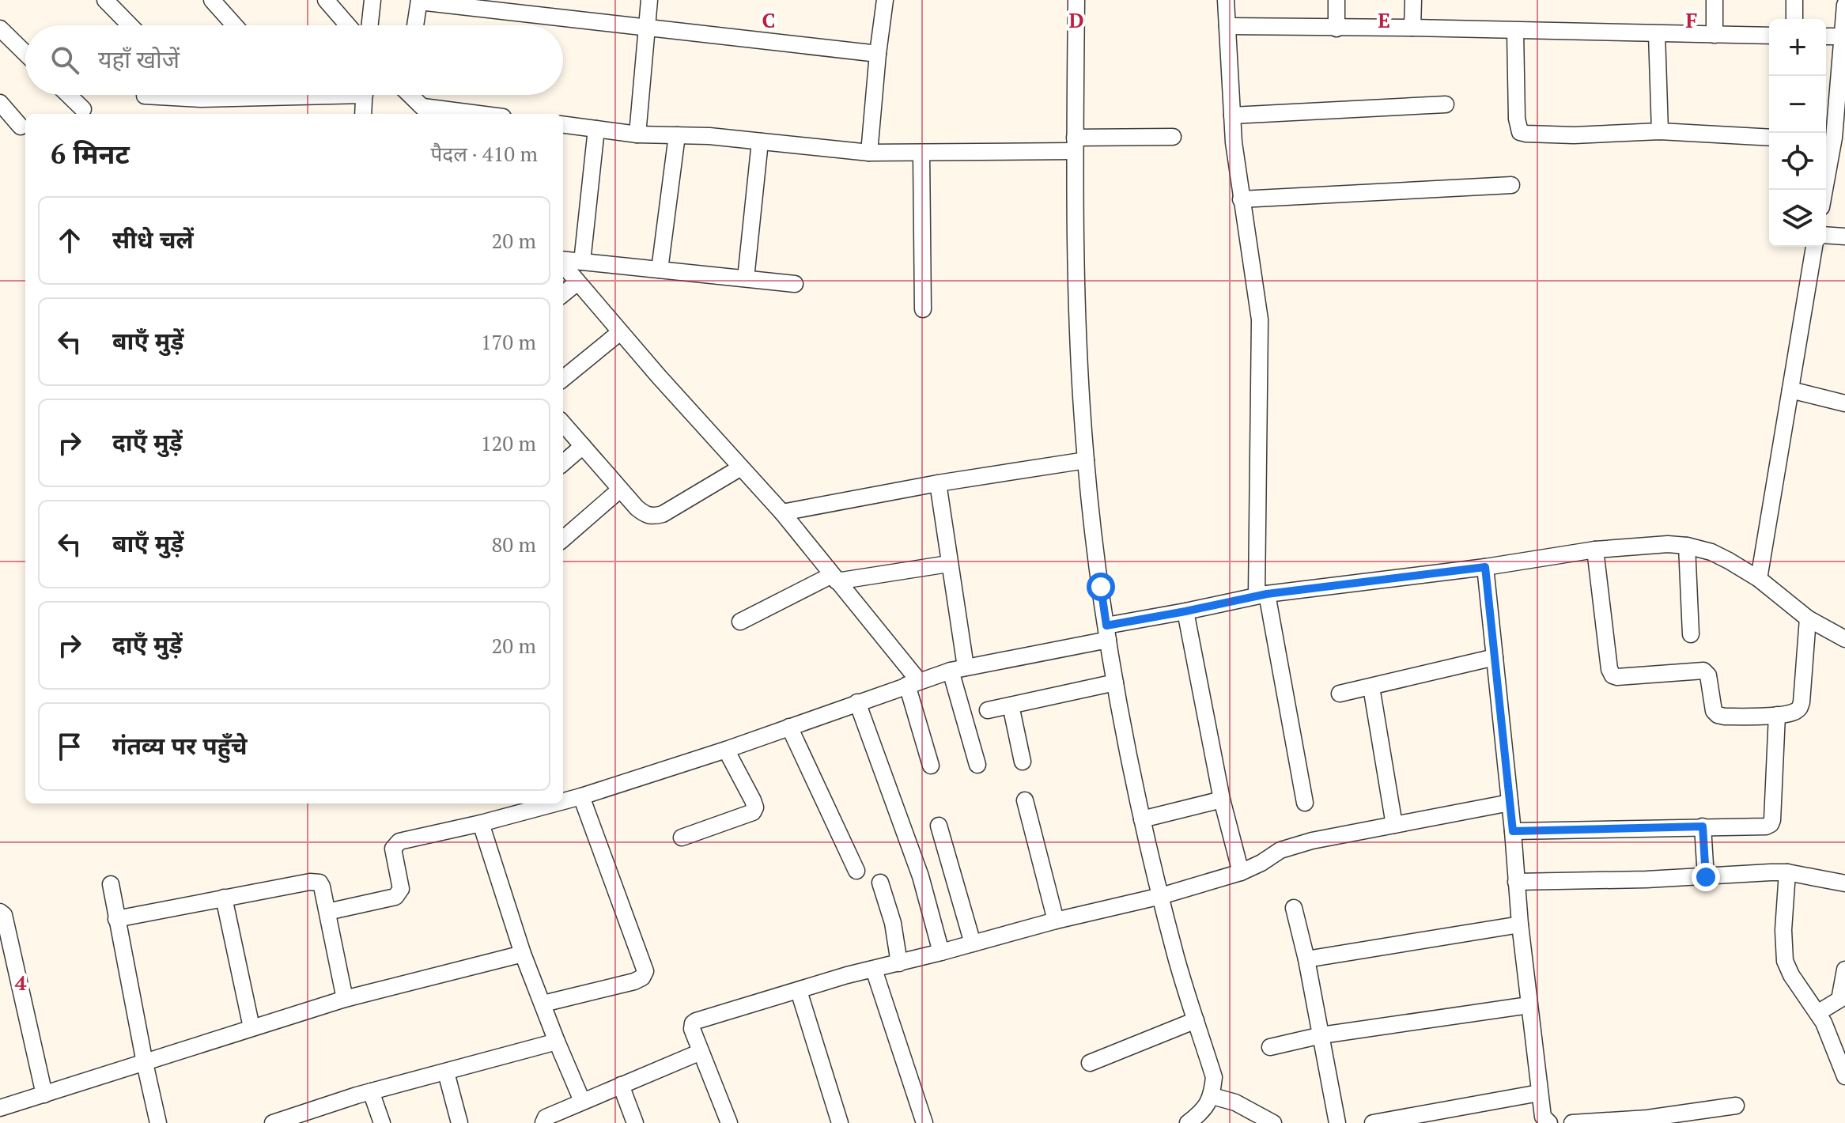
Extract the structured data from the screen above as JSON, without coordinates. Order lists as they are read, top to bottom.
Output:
{
  "page": {
    "map_buttons": ["+", "−"],
    "search": "यहाँ खोजें",
    "heading": ["6 मिनट", "पैदल · 410 m"],
    "list": [
      ["सीधे चलें", "20 m"],
      ["बाएँ मुड़ें", "170 m"],
      ["दाएँ मुड़ें", "120 m"],
      ["बाएँ मुड़ें", "80 m"],
      ["दाएँ मुड़ें", "20 m"],
      "गंतव्य पर पहुँचे"
    ]
  },
  "grid": {
    "columns": [
      "C",
      "D",
      "E",
      "F"
    ],
    "rows": ["4"]
  }
}
